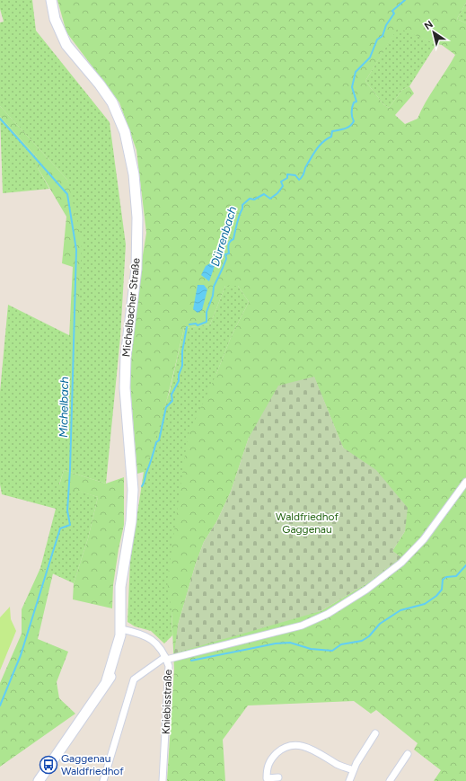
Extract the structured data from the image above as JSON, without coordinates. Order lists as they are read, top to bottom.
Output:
{
  "streets": {
    "main road": ["Michelbacher Straße"],
    "street": ["Kniebisstraße"]
  },
  "crossings": [
    ["Michelbacher Straße", "Kniebisstraße"]
  ],
  "water": ["Dürrenbach", "Michelbach"],
  "parks": ["Waldfriedhof Gaggenau"],
  "places": {
    "bus stop": ["Gaggenau Waldfriedhof"]
  },
  "north": "top left"
}
